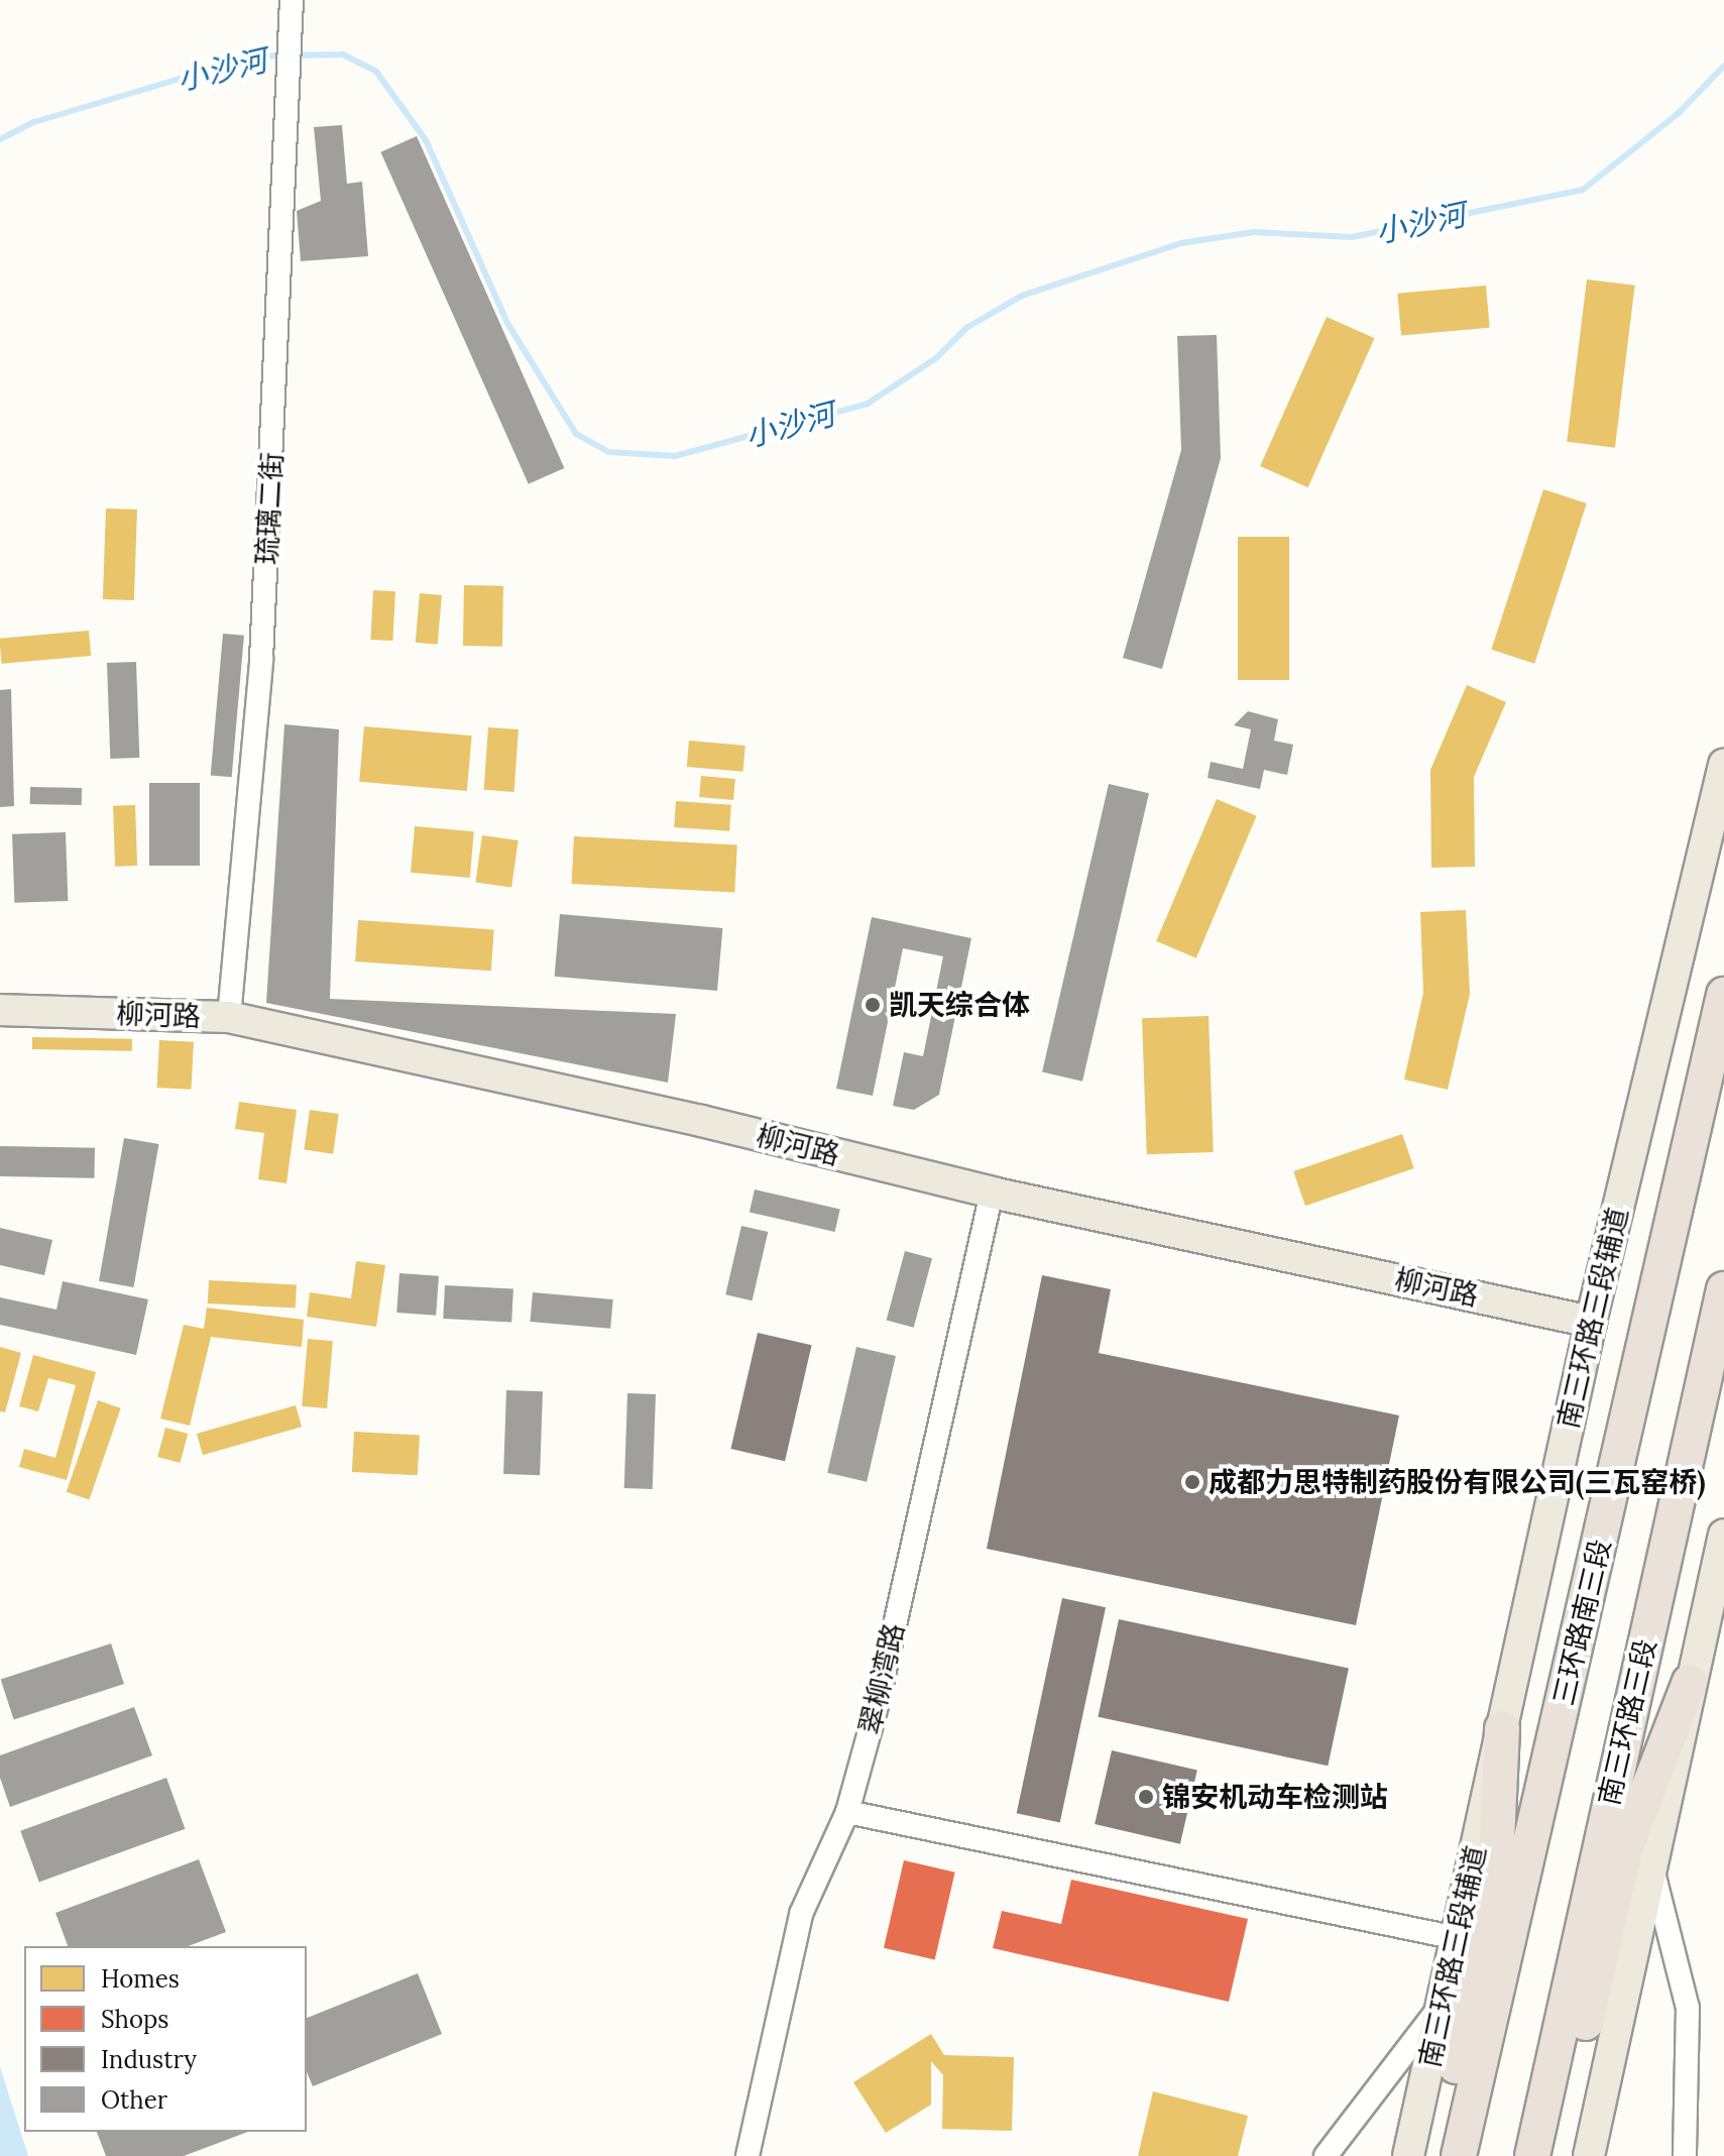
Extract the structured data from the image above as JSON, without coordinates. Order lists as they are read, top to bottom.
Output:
{
  "streets": {
    "highway": ["三环路南三段", "南三环路三段"],
    "main road": ["柳河路", "南三环路三段辅道"],
    "street": ["琉璃二街", "翠柳湾路"]
  },
  "crossings": [
    ["琉璃二街", "柳河路"],
    ["柳河路", "南三环路三段辅道"],
    ["柳河路", "翠柳湾路"]
  ],
  "water": ["小沙河"],
  "places": ["凯天综合体", "成都力思特制药股份有限公司(三瓦窑桥)", "锦安机动车检测站"],
  "legend": [
    "Homes",
    "Shops",
    "Industry",
    "Other"
  ]
}
